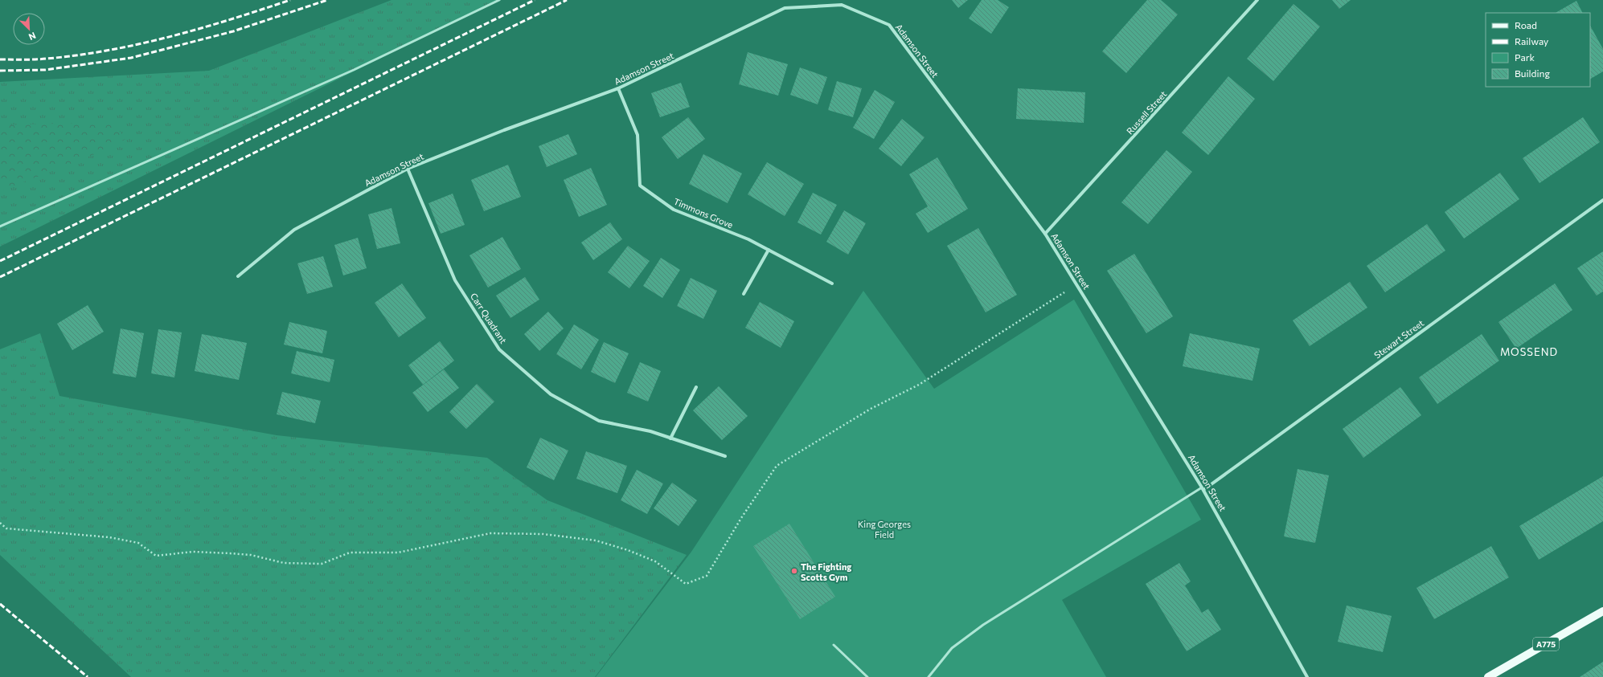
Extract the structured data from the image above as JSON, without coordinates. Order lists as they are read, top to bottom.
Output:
{
  "streets": {
    "main road": ["A775"],
    "street": [
      "Adamson Street",
      "Russell Street",
      "Timmons Grove",
      "Carr Quadrant",
      "Stewart Street"
    ]
  },
  "crossings": [
    ["Adamson Street", "Russell Street"],
    ["Adamson Street", "Timmons Grove"],
    ["Adamson Street", "Carr Quadrant"],
    ["Adamson Street", "Stewart Street"]
  ],
  "districts": ["MOSSEND"],
  "parks": ["King Georges Field"],
  "places": ["The Fighting Scotts Gym"],
  "legend": [
    "Road",
    "Railway",
    "Park",
    "Building"
  ],
  "north": "bottom right"
}
